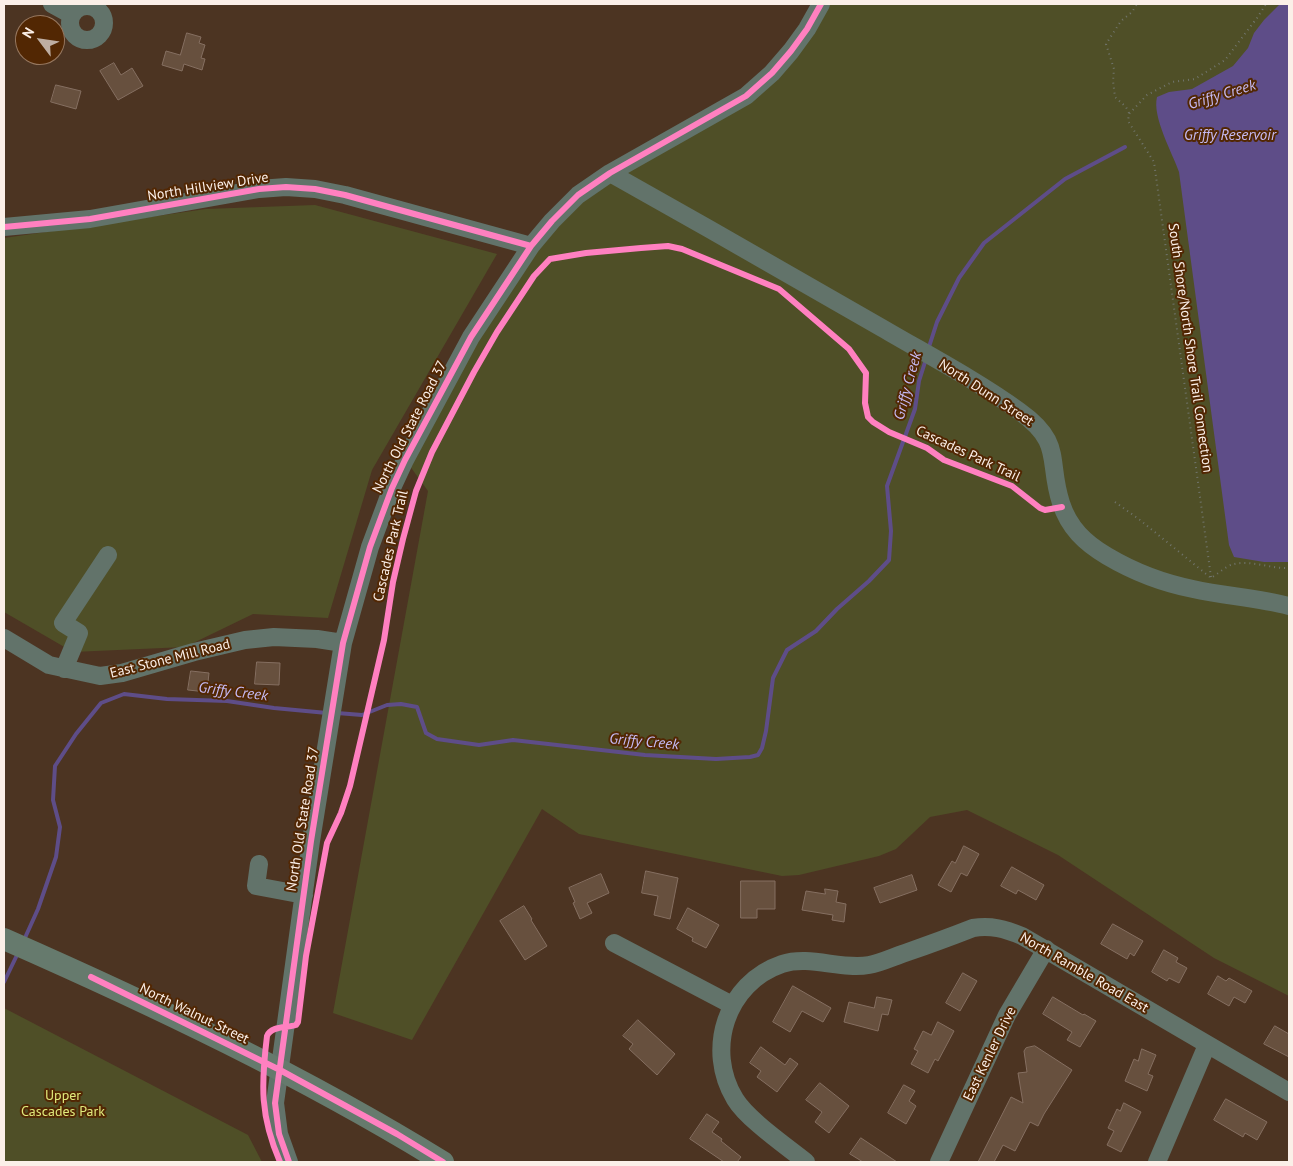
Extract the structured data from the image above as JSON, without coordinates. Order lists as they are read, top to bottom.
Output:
{
  "streets": {
    "main road": ["North Walnut Street"],
    "street": [
      "North Hillview Drive",
      "North Dunn Street",
      "North Old State Road 37",
      "East Stone Mill Road",
      "North Ramble Road East",
      "East Kenler Drive"
    ],
    "path": ["South Shore/North Shore Trail Connection"],
    "cycle path": ["Cascades Park Trail"]
  },
  "crossings": [
    ["North Hillview Drive", "North Old State Road 37"],
    ["North Dunn Street", "North Old State Road 37"],
    ["North Old State Road 37", "East Stone Mill Road"],
    ["North Old State Road 37", "North Walnut Street"],
    ["North Ramble Road East", "East Kenler Drive"]
  ],
  "water": ["Griffy Creek", "Griffy Reservoir"],
  "parks": ["Upper Cascades Park"],
  "north": "top left"
}
